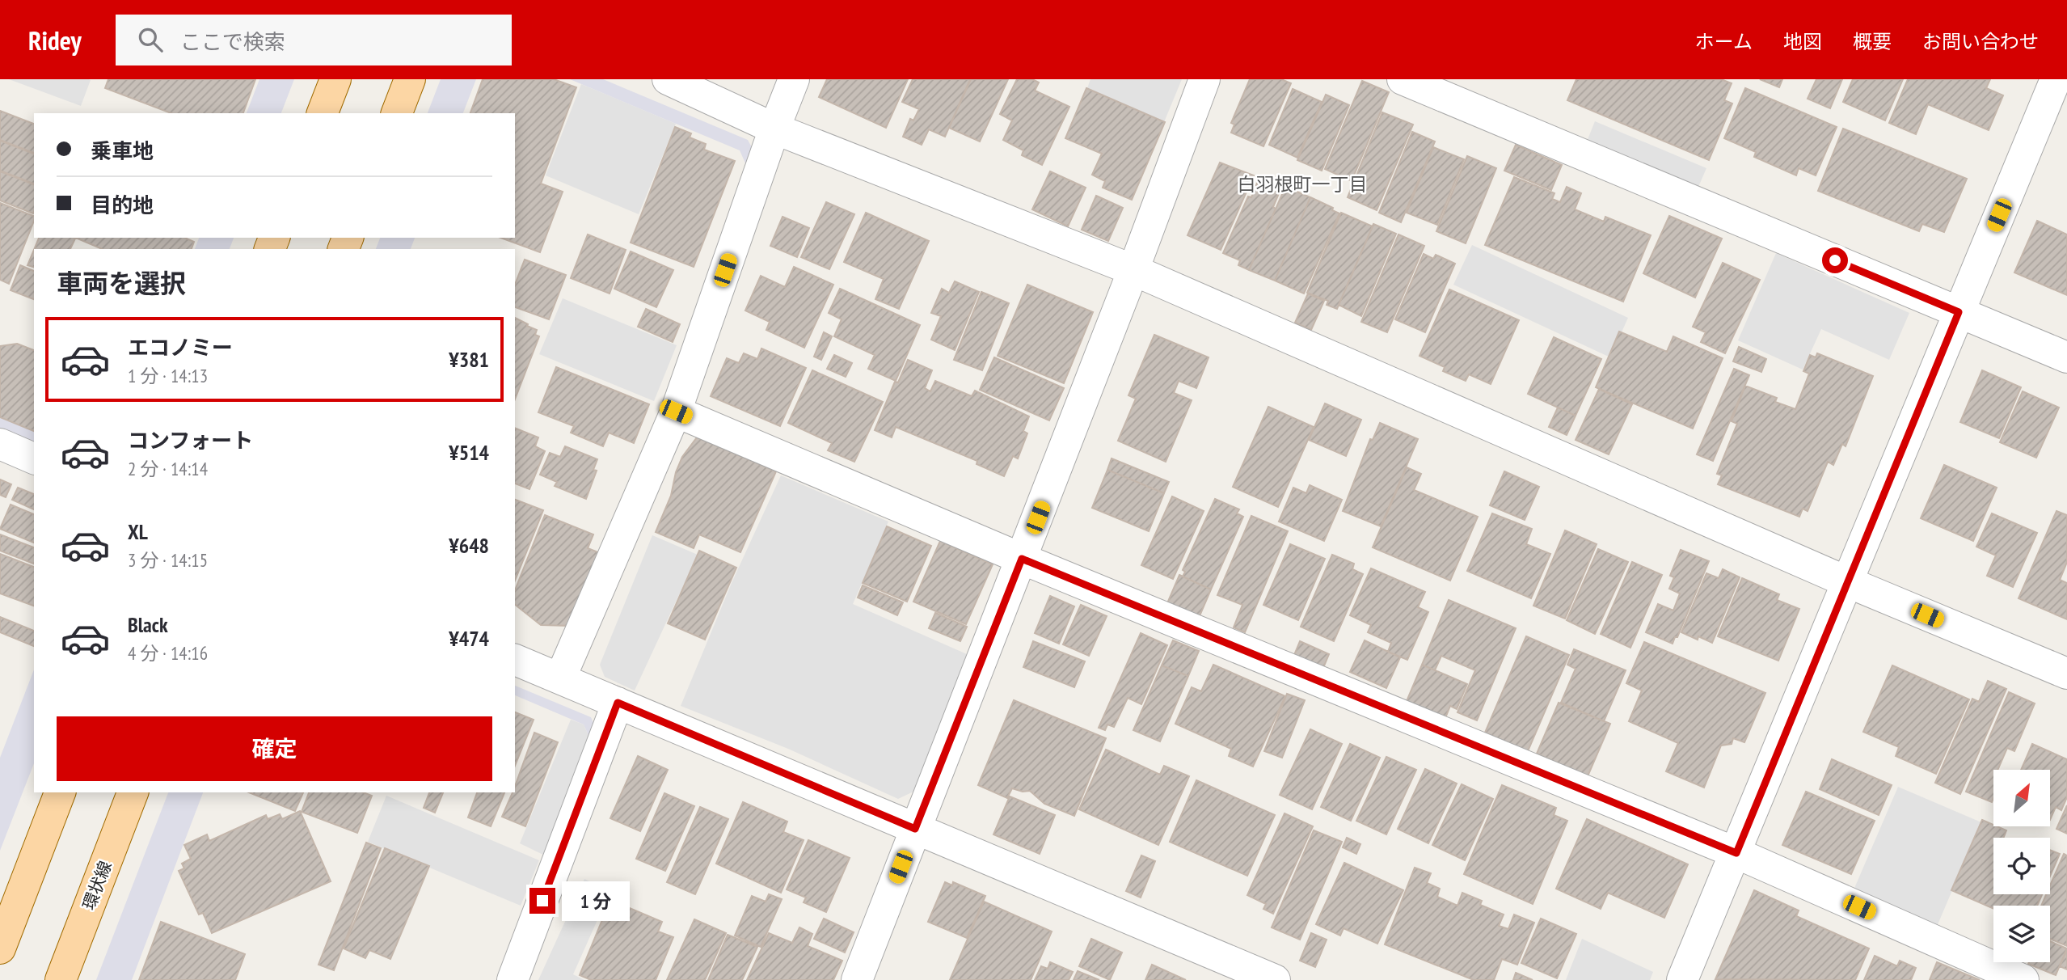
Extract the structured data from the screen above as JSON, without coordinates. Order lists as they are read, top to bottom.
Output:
{
  "streets": {
    "main road": ["環状線"]
  },
  "districts": ["白羽根町一丁目"],
  "north": "top right",
  "page": {
    "header": "Ridey",
    "search": "ここで検索",
    "nav": [
      "ホーム",
      "地図",
      "概要",
      "お問い合わせ"
    ],
    "banner": ["乗車地", "目的地"],
    "heading": "車両を選択",
    "list": [
      {
        "name": "エコノミー",
        "note": "1 分 · 14:13",
        "value": "¥381"
      },
      {
        "name": "コンフォート",
        "note": "2 分 · 14:14",
        "value": "¥514"
      },
      {
        "name": "XL",
        "note": "3 分 · 14:15",
        "value": "¥648"
      },
      {
        "name": "Black",
        "note": "4 分 · 14:16",
        "value": "¥474"
      }
    ],
    "buttons": "確定",
    "bubble": "1 分"
  }
}
